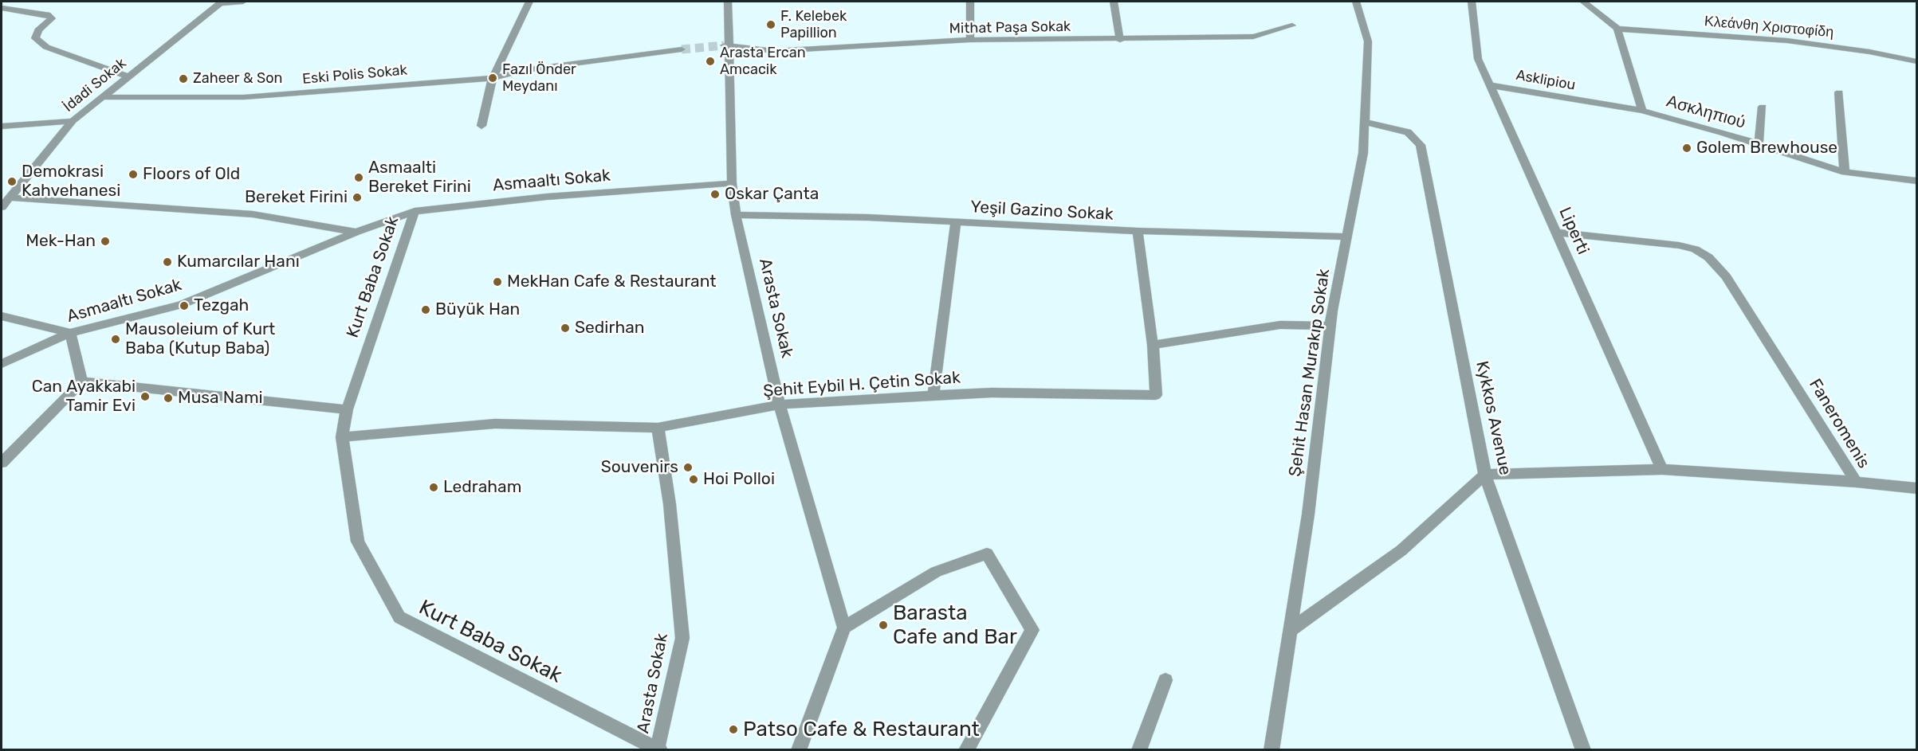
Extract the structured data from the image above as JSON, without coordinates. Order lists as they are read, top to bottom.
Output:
{
  "streets": {
    "street": [
      "Κλεάνθη Χριστοφίδη",
      "Mithat Paşa Sokak",
      "Eski Polis Sokak",
      "Asklipiou",
      "İdadi Sokak",
      "Ασκληπιού",
      "Asmaaltı Sokak",
      "Yeşil Gazino Sokak",
      "Liperti",
      "Kurt Baba Sokak",
      "Arasta Sokak",
      "Şehit Hasan Murakıp Sokak",
      "Şehit Eybil H. Çetin Sokak",
      "Kykkos Avenue",
      "Faneromenis"
    ]
  },
  "crossings": [
    ["Mithat Paşa Sokak", "Arasta Sokak"],
    ["Eski Polis Sokak", "İdadi Sokak"],
    ["Asklipiou", "Ασκληπιού"],
    ["Asklipiou", "Liperti"],
    ["Asmaaltı Sokak", "Kurt Baba Sokak"],
    ["Asmaaltı Sokak", "Arasta Sokak"],
    ["Yeşil Gazino Sokak", "Arasta Sokak"],
    ["Yeşil Gazino Sokak", "Şehit Hasan Murakıp Sokak"],
    ["Liperti", "Faneromenis"],
    ["Kurt Baba Sokak", "Arasta Sokak"],
    ["Kurt Baba Sokak", "Şehit Eybil H. Çetin Sokak"],
    ["Arasta Sokak", "Şehit Eybil H. Çetin Sokak"],
    ["Şehit Hasan Murakıp Sokak", "Kykkos Avenue"],
    ["Kykkos Avenue", "Faneromenis"]
  ],
  "places": [
    "F. Kelebek Papillion",
    "Arasta Ercan Amcacik",
    "Fazıl Önder Meydanı",
    "Zaheer & Son",
    "Golem Brewhouse",
    "Floors of Old",
    "Asmaalti Bereket Firini",
    "Demokrasi Kahvehanesi",
    "Oskar Çanta",
    "Bereket Firini",
    "Mek-Han",
    "Kumarcılar Hanı",
    "MekHan Cafe & Restaurant",
    "Tezgah",
    "Büyük Han",
    "Sedirhan",
    "Mausoleium of Kurt Baba (Kutup Baba)",
    "Can Ayakkabi Tamir Evi",
    "Musa Nami",
    "Souvenirs",
    "Hoi Polloi",
    "Ledraham",
    "Barasta Cafe and Bar",
    "Patso Cafe & Restaurant"
  ]
}
